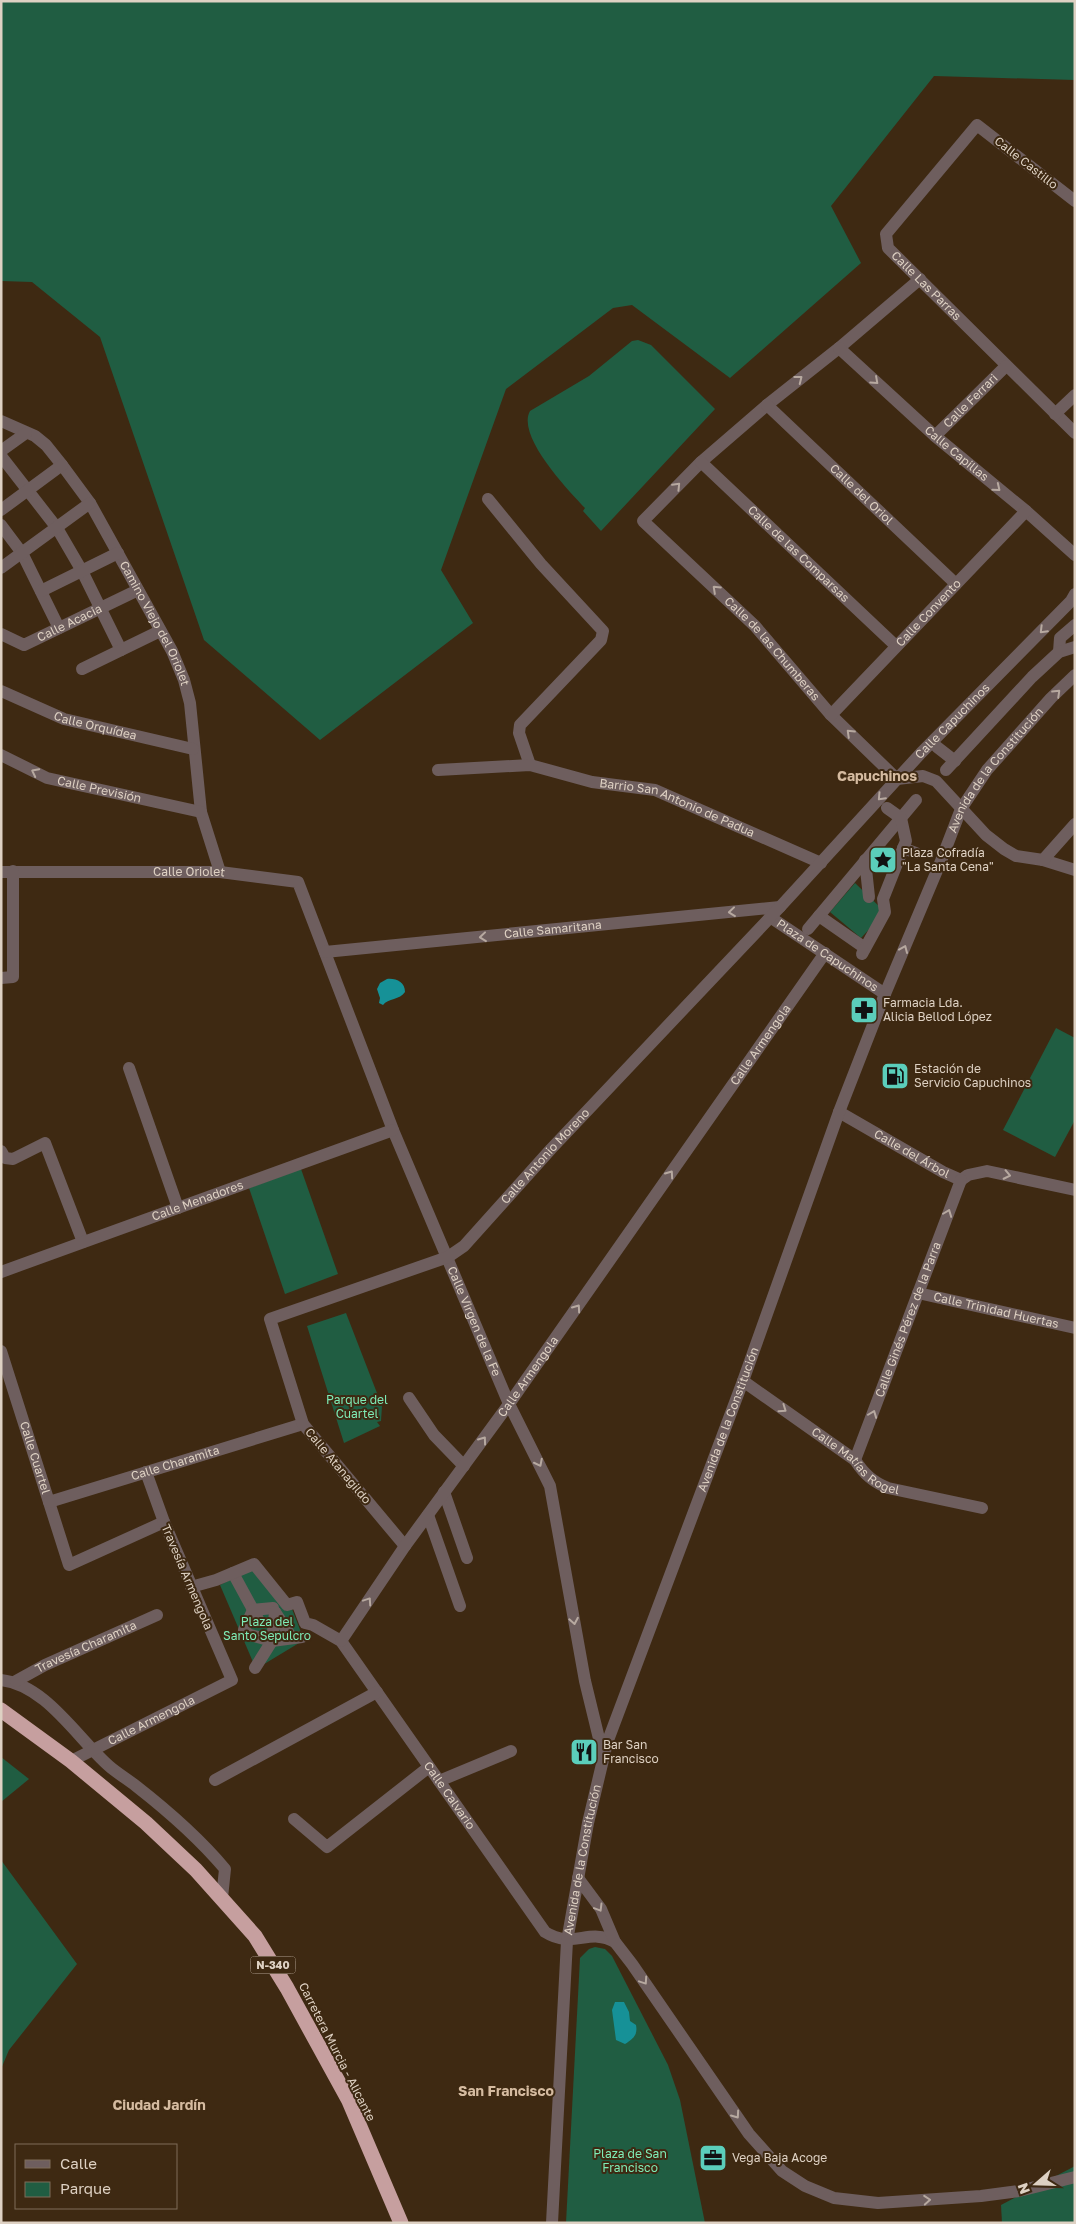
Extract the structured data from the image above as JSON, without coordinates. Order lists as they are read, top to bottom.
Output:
{
  "streets": {
    "highway": ["N-340", "Carretera Murcia - Alicante"],
    "street": [
      "Calle Castillo",
      "Calle Las Parras",
      "Calle Ferrari",
      "Calle Capillas",
      "Calle del Oriol",
      "Calle de las Comparsas",
      "Calle Convento",
      "Calle Acacia",
      "Camino Viejo del Oriolet",
      "Calle de las Chumberas",
      "Calle Capuchinos",
      "Calle Orquídea",
      "Avenida de la Constitución",
      "Calle Previsión",
      "Barrio San Antonio de Padua",
      "Calle Oriolet",
      "Calle Samaritana",
      "Plaza de Capuchinos",
      "Calle Armengola",
      "Calle del Árbol",
      "Calle Antonio Moreno",
      "Calle Menadores",
      "Calle Trinidad Huertas",
      "Calle Ginés Pérez de la Parra",
      "Calle Virgen de la Fe",
      "Calle Cuartel",
      "Calle Matías Rogel",
      "Calle Charamita",
      "Calle Atanagildo",
      "Travesía Armengola",
      "Travesía Charamita",
      "Calle Calvario"
    ]
  },
  "crossings": [
    ["Calle Castillo", "Calle Las Parras"],
    ["Calle Las Parras", "Calle Ferrari"],
    ["Calle Ferrari", "Calle Capillas"],
    ["Calle Capillas", "Calle Convento"],
    ["Calle del Oriol", "Calle Convento"],
    ["Calle de las Comparsas", "Calle Convento"],
    ["Calle de las Comparsas", "Calle de las Chumberas"],
    ["Calle Convento", "Calle de las Chumberas"],
    ["Calle Acacia", "Camino Viejo del Oriolet"],
    ["Camino Viejo del Oriolet", "Calle Orquídea"],
    ["Camino Viejo del Oriolet", "Calle Previsión"],
    ["Camino Viejo del Oriolet", "Calle Oriolet"],
    ["Calle de las Chumberas", "Calle Capuchinos"],
    ["Calle Capuchinos", "Barrio San Antonio de Padua"],
    ["Calle Capuchinos", "Calle Samaritana"],
    ["Calle Capuchinos", "Plaza de Capuchinos"],
    ["Calle Capuchinos", "Calle Antonio Moreno"],
    ["Avenida de la Constitución", "Plaza de Capuchinos"],
    ["Avenida de la Constitución", "Calle del Árbol"],
    ["Avenida de la Constitución", "Calle Virgen de la Fe"],
    ["Avenida de la Constitución", "Calle Matías Rogel"],
    ["Avenida de la Constitución", "Calle Calvario"],
    ["Calle Oriolet", "Calle Samaritana"],
    ["Calle Oriolet", "Calle Virgen de la Fe"],
    ["Calle Samaritana", "Calle Virgen de la Fe"],
    ["Plaza de Capuchinos", "Calle Armengola"],
    ["Plaza de Capuchinos", "Calle Antonio Moreno"],
    ["Calle Armengola", "Calle Virgen de la Fe"],
    ["Calle Armengola", "Calle Atanagildo"],
    ["Calle Armengola", "Travesía Armengola"],
    ["Calle Armengola", "Calle Calvario"],
    ["Calle Armengola", "Carretera Murcia - Alicante"],
    ["Calle del Árbol", "Calle Ginés Pérez de la Parra"],
    ["Calle Antonio Moreno", "Calle Virgen de la Fe"],
    ["Calle Antonio Moreno", "Calle Atanagildo"],
    ["Calle Menadores", "Calle Virgen de la Fe"],
    ["Calle Trinidad Huertas", "Calle Ginés Pérez de la Parra"],
    ["Calle Ginés Pérez de la Parra", "Calle Matías Rogel"],
    ["Calle Cuartel", "Calle Charamita"],
    ["Calle Cuartel", "Travesía Armengola"],
    ["Calle Charamita", "Calle Atanagildo"],
    ["Calle Charamita", "Travesía Armengola"]
  ],
  "one_way": [
    "Calle Capillas",
    "Calle de las Chumberas",
    "Calle Previsión",
    "Calle Samaritana",
    "Calle Armengola",
    "Calle del Árbol",
    "Calle Ginés Pérez de la Parra",
    "Calle Matías Rogel"
  ],
  "districts": ["Capuchinos", "San Francisco", "Ciudad Jardín"],
  "parks": ["Parque del Cuartel", "Plaza del Santo Sepulcro", "Plaza de San Francisco"],
  "places": {
    "place": ["Plaza Cofradía \"La Santa Cena\""],
    "pharmacy": ["Farmacia Lda. Alicia Bellod López"],
    "fuel station": ["Estación de Servicio Capuchinos"],
    "restaurant": ["Bar San Francisco"],
    "office": ["Vega Baja Acoge"]
  },
  "legend": ["Calle", "Parque"],
  "north": "left"
}
